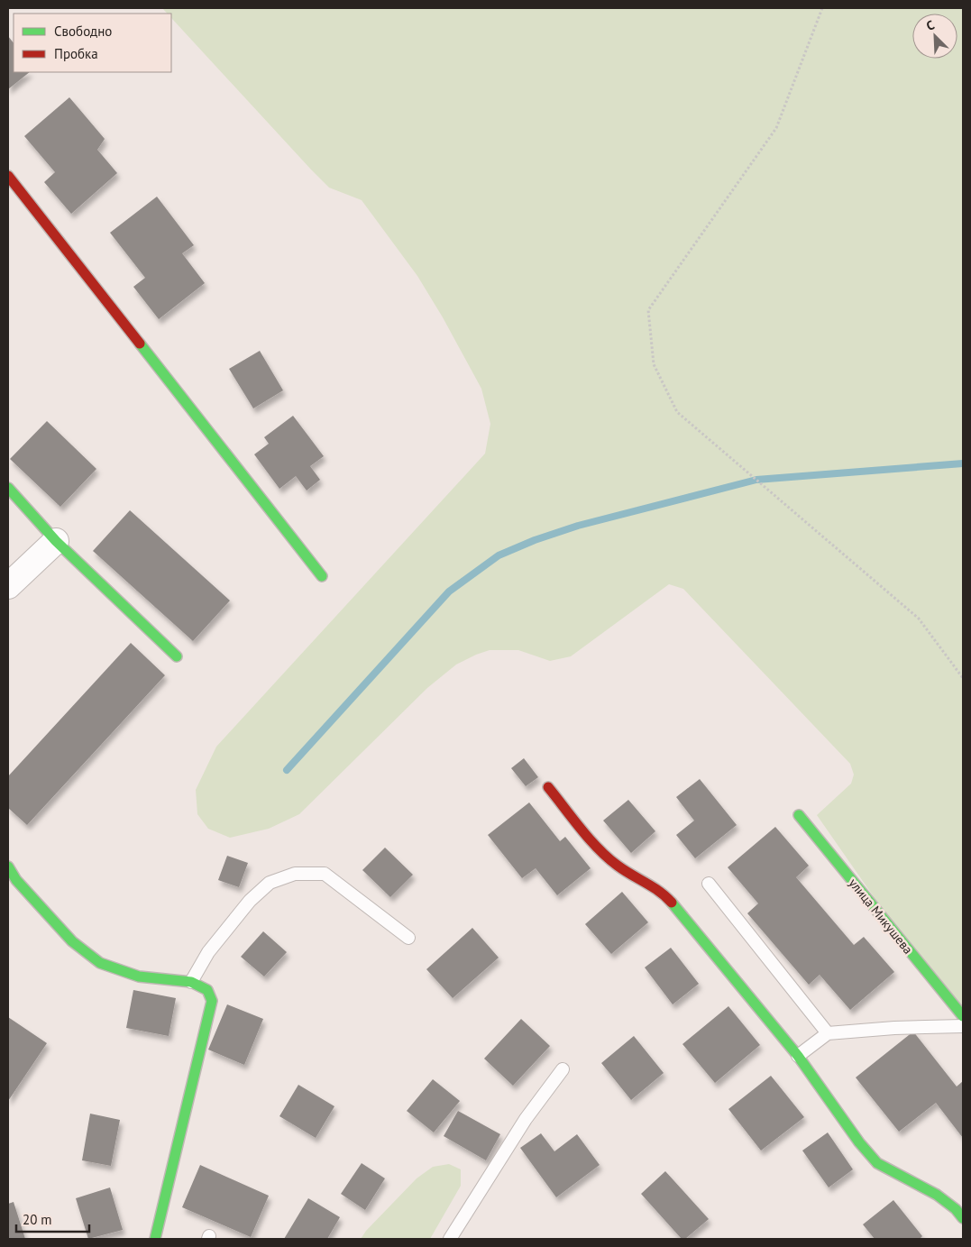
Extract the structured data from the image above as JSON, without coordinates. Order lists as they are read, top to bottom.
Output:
{
  "streets": {
    "street": ["улица Микушева"]
  },
  "legend": ["Свободно", "Пробка"],
  "scale_bar": "20 m",
  "north": "top left"
}
